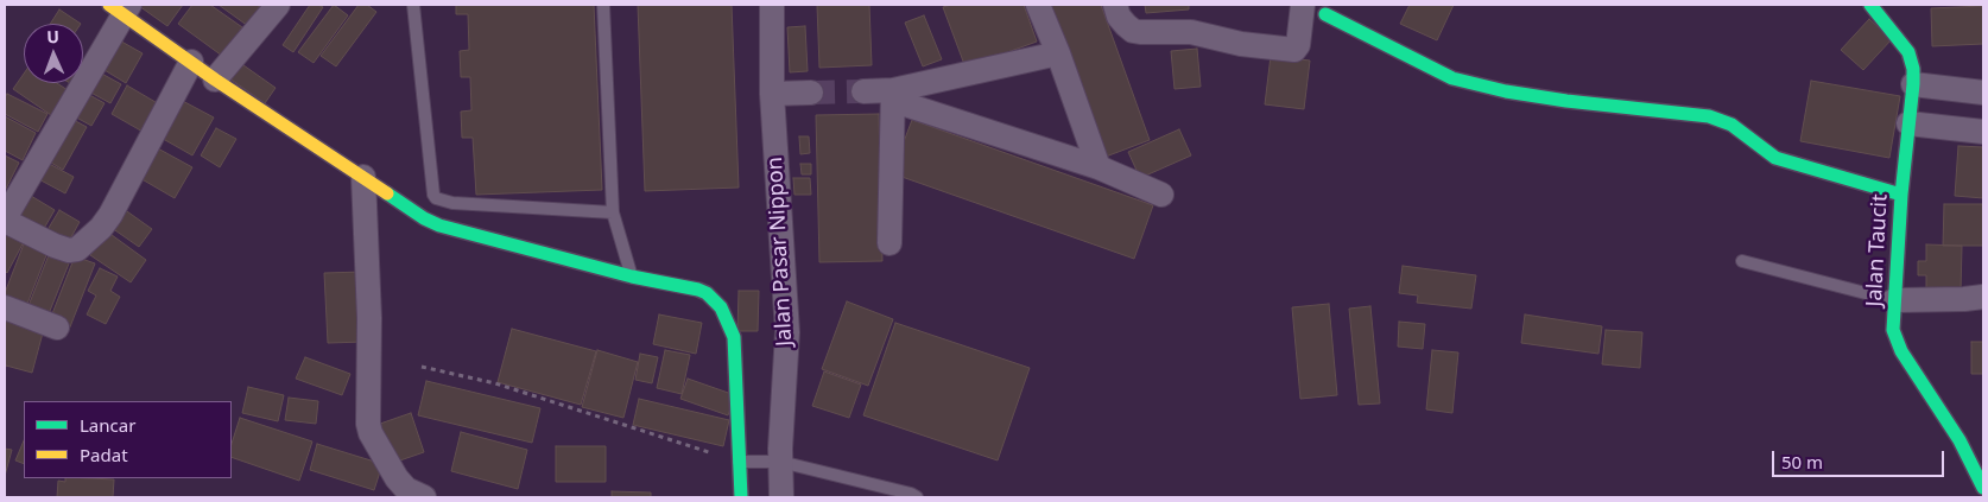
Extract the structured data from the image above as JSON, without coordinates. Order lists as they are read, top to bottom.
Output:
{
  "streets": {
    "street": ["Jalan Taucit", "Jalan Pasar Nippon"]
  },
  "legend": ["Lancar", "Padat"],
  "scale_bar": "50 m",
  "north": "top"
}
